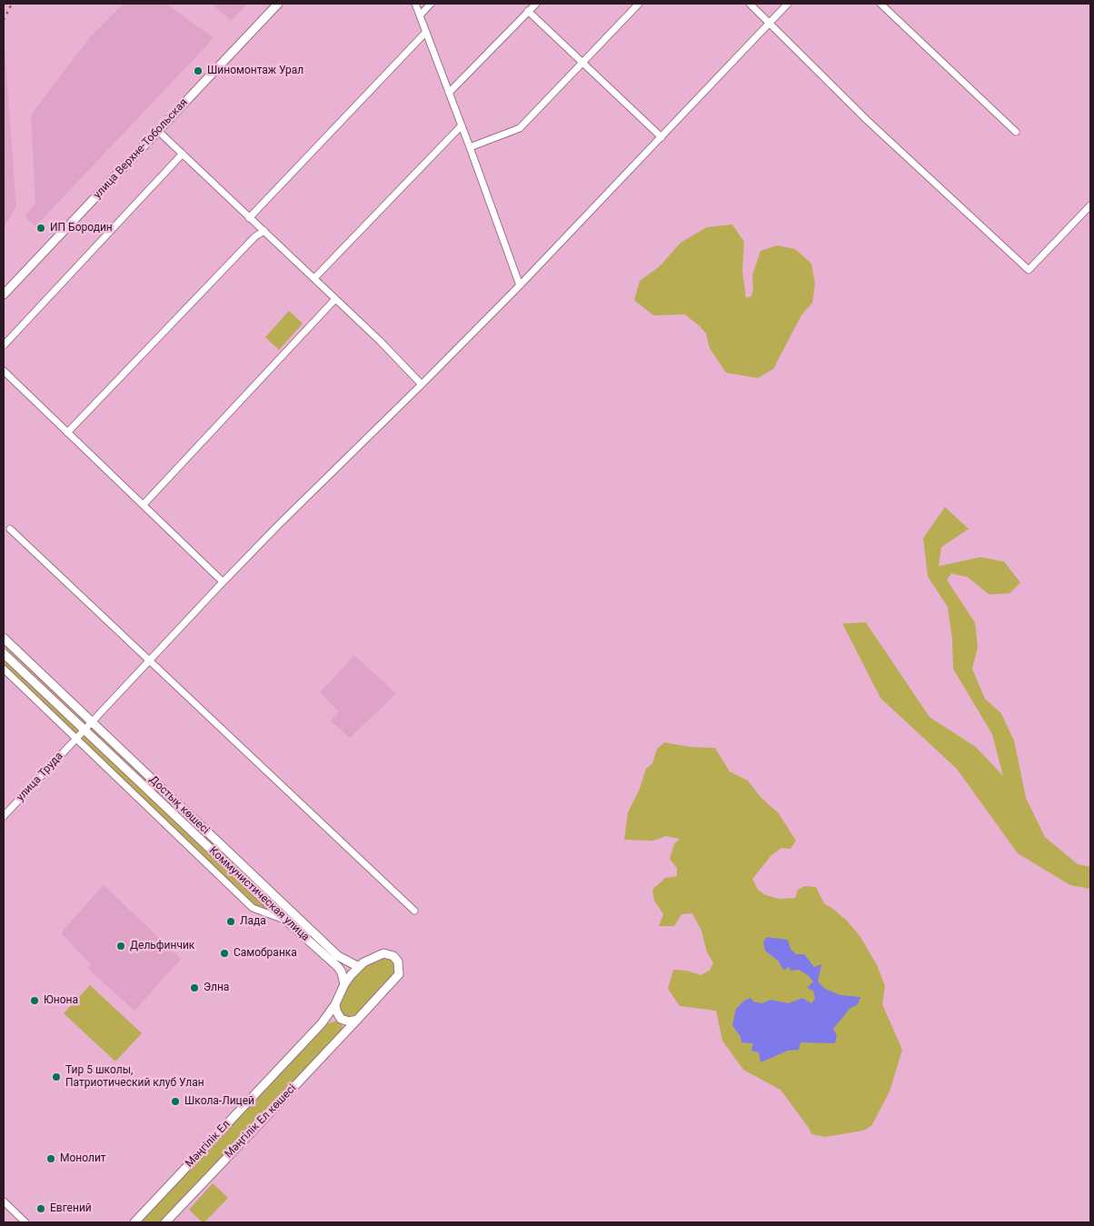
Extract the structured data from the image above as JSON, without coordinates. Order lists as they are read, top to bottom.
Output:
{
  "streets": {
    "street": [
      "улица Верхне-Тобольская",
      "улица Труда",
      "Достық көшесі",
      "Коммунистическая улица",
      "Мәңгілік Ел көшесі",
      "Мәңгілік Ел"
    ]
  },
  "crossings": [
    ["улица Труда", "Достық көшесі"],
    ["улица Труда", "Коммунистическая улица"],
    ["Достық көшесі", "Мәңгілік Ел көшесі"],
    ["Коммунистическая улица", "Мәңгілік Ел көшесі"],
    ["Мәңгілік Ел көшесі", "Мәңгілік Ел"]
  ],
  "places": [
    "Шиномонтаж Урал",
    "ИП Бородин",
    "Лада",
    "Дельфинчик",
    "Самобранка",
    "Элна",
    "Юнона",
    "Тир 5 школы, Патриотический клуб Улан",
    "Школа-Лицей",
    "Монолит",
    "Евгений"
  ]
}
